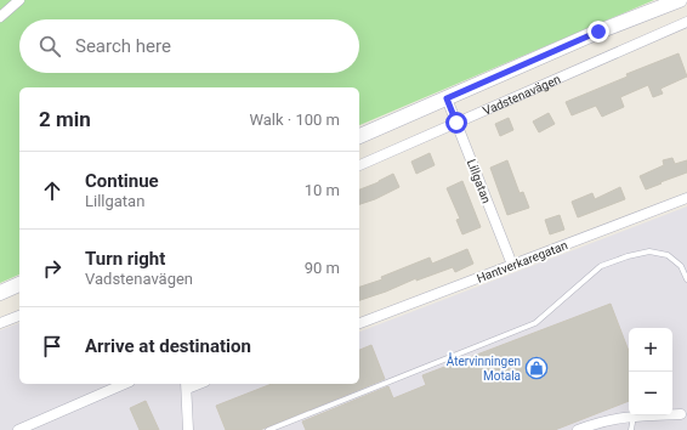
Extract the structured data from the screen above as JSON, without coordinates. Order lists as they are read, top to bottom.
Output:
{
  "streets": {
    "street": ["Vadstenavägen", "Lillgatan", "Hantverkaregatan"]
  },
  "crossings": [
    ["Vadstenavägen", "Lillgatan"],
    ["Lillgatan", "Hantverkaregatan"]
  ],
  "places": {
    "shop": ["Återvinningen Motala"]
  },
  "page": {
    "search": "Search here",
    "heading": ["2 min", "Walk · 100 m"],
    "list": [
      ["Continue", "Lillgatan", "10 m"],
      ["Turn right", "Vadstenavägen", "90 m"],
      "Arrive at destination"
    ],
    "map_buttons": ["+", "−"]
  }
}
